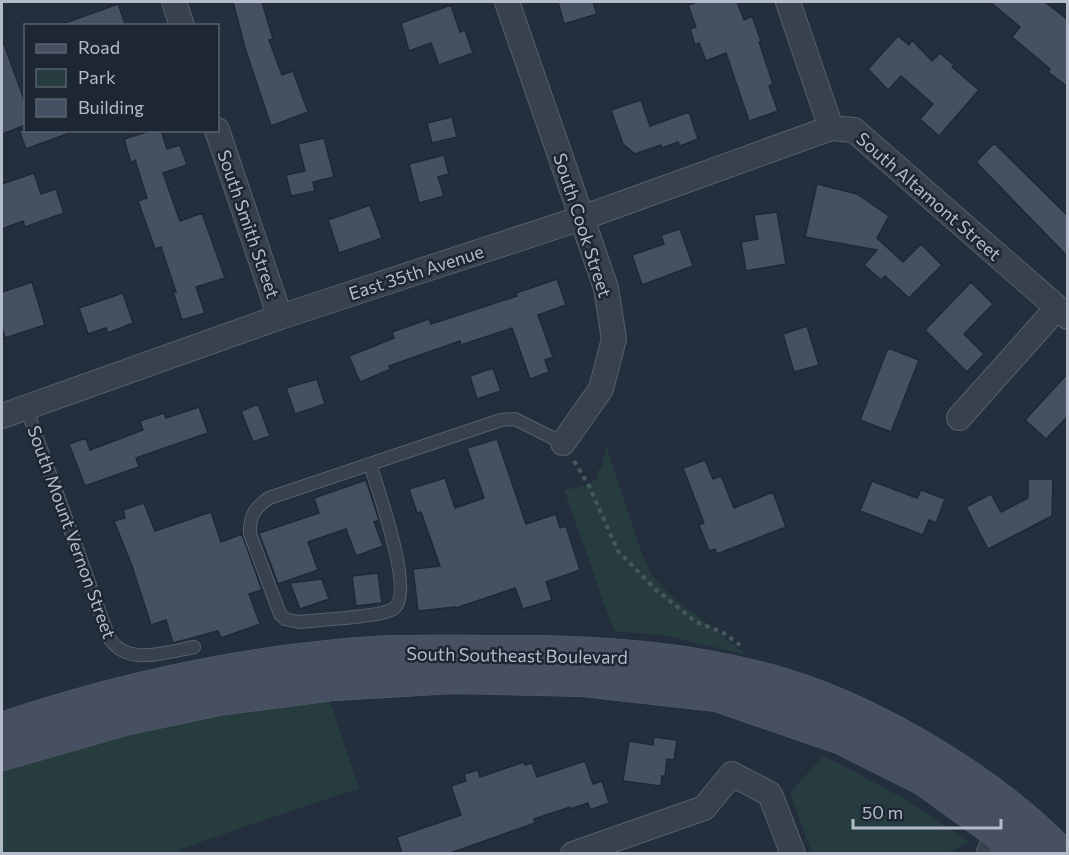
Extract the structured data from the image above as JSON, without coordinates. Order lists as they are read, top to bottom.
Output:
{
  "streets": {
    "main road": ["South Southeast Boulevard"],
    "street": [
      "South Altamont Street",
      "South Smith Street",
      "South Cook Street",
      "East 35th Avenue"
    ],
    "lane": ["South Mount Vernon Street"]
  },
  "crossings": [
    ["South Altamont Street", "East 35th Avenue"],
    ["South Smith Street", "East 35th Avenue"],
    ["South Cook Street", "East 35th Avenue"],
    ["East 35th Avenue", "South Mount Vernon Street"]
  ],
  "legend": ["Road", "Park", "Building"],
  "scale_bar": "50 m"
}
